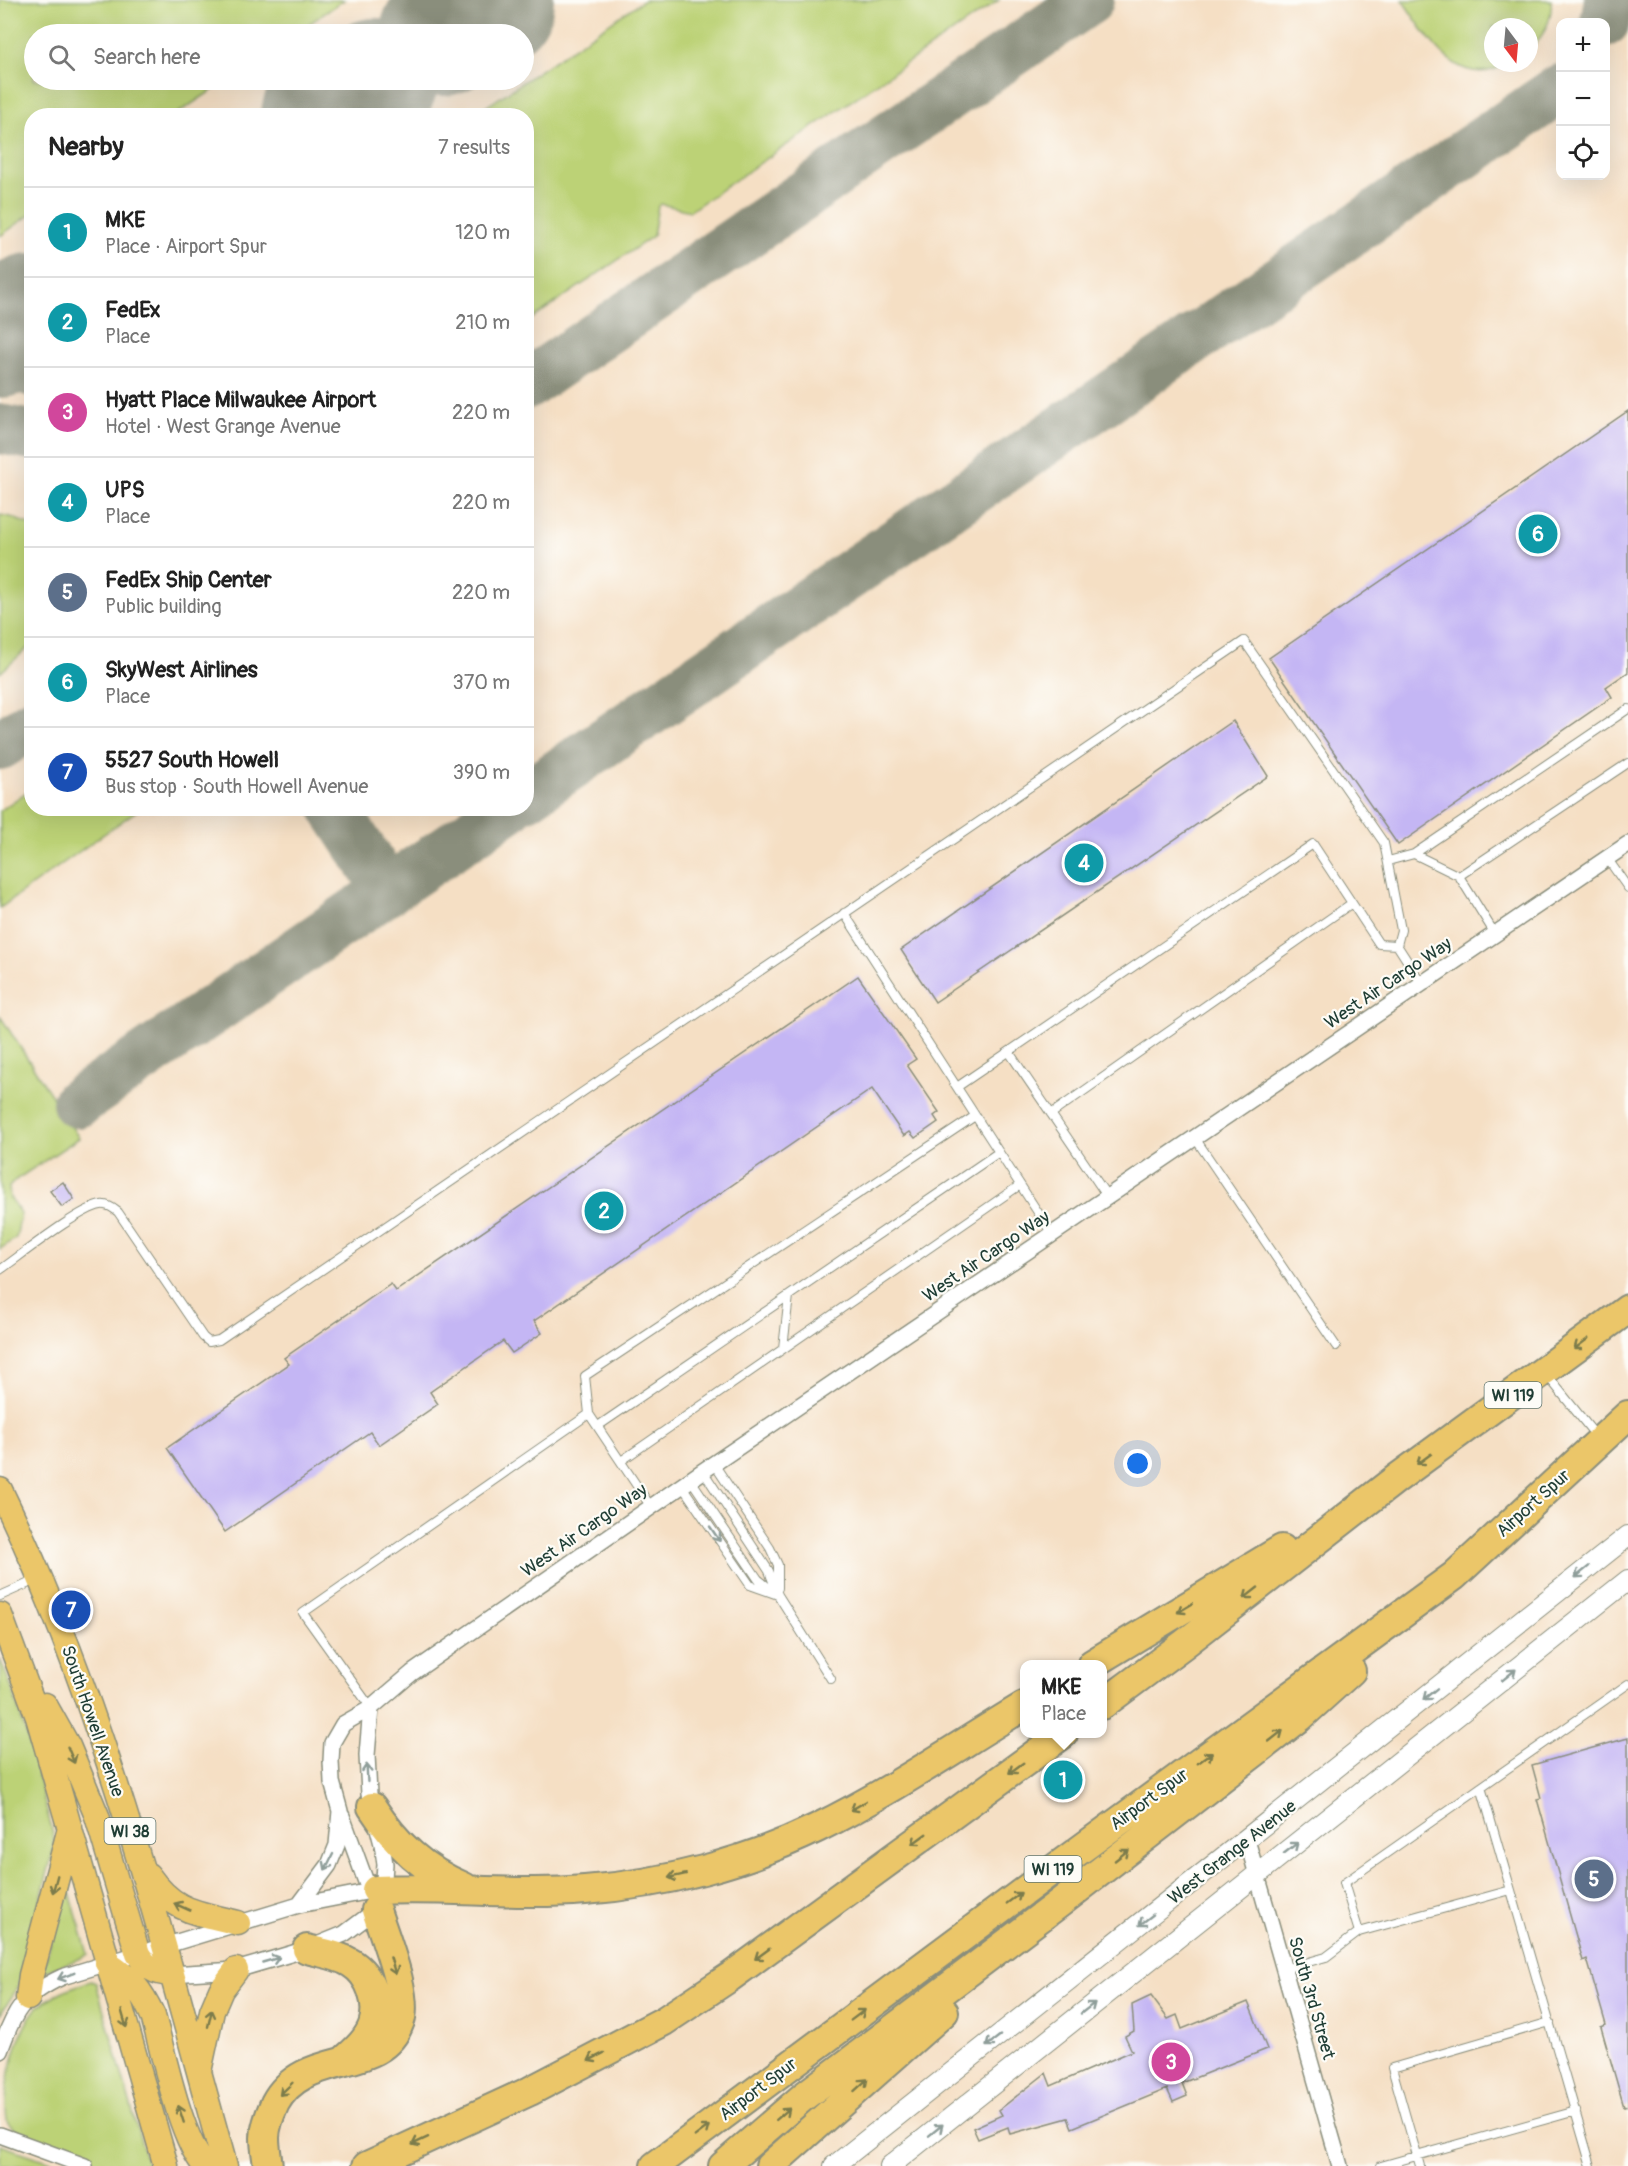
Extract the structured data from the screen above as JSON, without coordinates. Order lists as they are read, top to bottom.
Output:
{
  "streets": {
    "highway": ["WI 119", "Airport Spur"],
    "main road": ["South Howell Avenue", "WI 38"],
    "street": ["West Air Cargo Way", "West Grange Avenue", "South 3rd Street"]
  },
  "crossings": [
    ["West Grange Avenue", "South 3rd Street"]
  ],
  "north": "bottom",
  "page": {
    "map_buttons": ["+", "−"],
    "search": "Search here",
    "heading": ["Nearby", "7 results"],
    "list": [
      {
        "mark": "1",
        "name": "MKE",
        "note": "Place · Airport Spur",
        "value": "120 m"
      },
      {
        "mark": "2",
        "name": "FedEx",
        "note": "Place",
        "value": "210 m"
      },
      {
        "mark": "3",
        "name": "Hyatt Place Milwaukee Airport",
        "note": "Hotel · West Grange Avenue",
        "value": "220 m"
      },
      {
        "mark": "4",
        "name": "UPS",
        "note": "Place",
        "value": "220 m"
      },
      {
        "mark": "5",
        "name": "FedEx Ship Center",
        "note": "Public building",
        "value": "220 m"
      },
      {
        "mark": "6",
        "name": "SkyWest Airlines",
        "note": "Place",
        "value": "370 m"
      },
      {
        "mark": "7",
        "name": "5527 South Howell",
        "note": "Bus stop · South Howell Avenue",
        "value": "390 m"
      }
    ],
    "pins": [
      "6",
      "4",
      "2",
      "7",
      "1",
      "5",
      "3"
    ],
    "popup": ["MKE", "Place"]
  }
}
